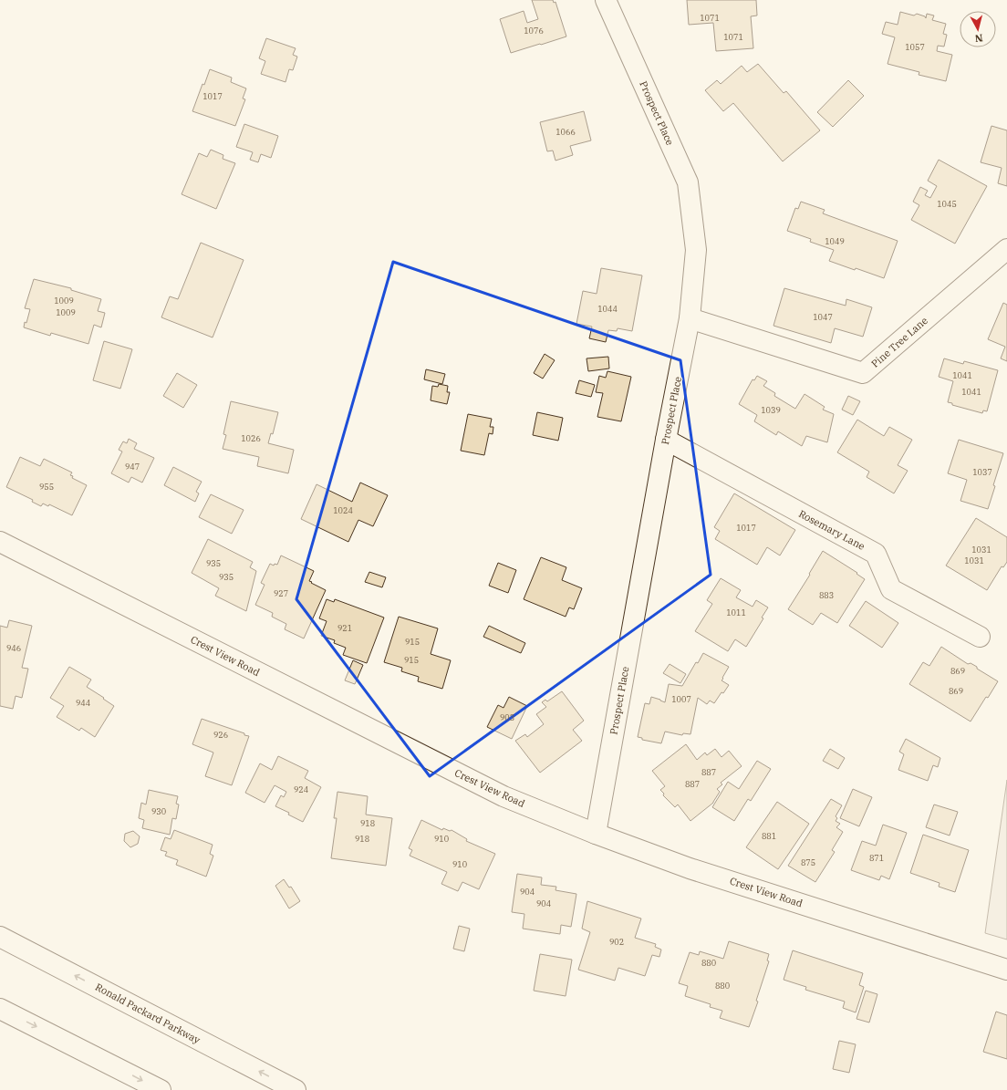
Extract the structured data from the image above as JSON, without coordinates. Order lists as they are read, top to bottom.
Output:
{
  "streets": {
    "main road": [
      "Prospect Place",
      "Pine Tree Lane",
      "Rosemary Lane",
      "Crest View Road",
      "Ronald Packard Parkway"
    ]
  },
  "crossings": [
    ["Prospect Place", "Pine Tree Lane"],
    ["Prospect Place", "Rosemary Lane"],
    ["Prospect Place", "Crest View Road"]
  ],
  "house_numbers": [
    "1071",
    "1076",
    "1071",
    "1057",
    "1017",
    "1066",
    "1045",
    "1049",
    "1009",
    "1044",
    "1009",
    "1047",
    "1041",
    "1041",
    "1039",
    "1026",
    "947",
    "1037",
    "955",
    "1024",
    "1017",
    "1031",
    "1031",
    "935",
    "935",
    "927",
    "883",
    "1011",
    "921",
    "915",
    "946",
    "915",
    "869",
    "869",
    "1007",
    "944",
    "903",
    "926",
    "887",
    "887",
    "924",
    "930",
    "918",
    "881",
    "918",
    "910",
    "871",
    "875",
    "910",
    "904",
    "904",
    "902",
    "880",
    "880"
  ],
  "north": "bottom"
}
